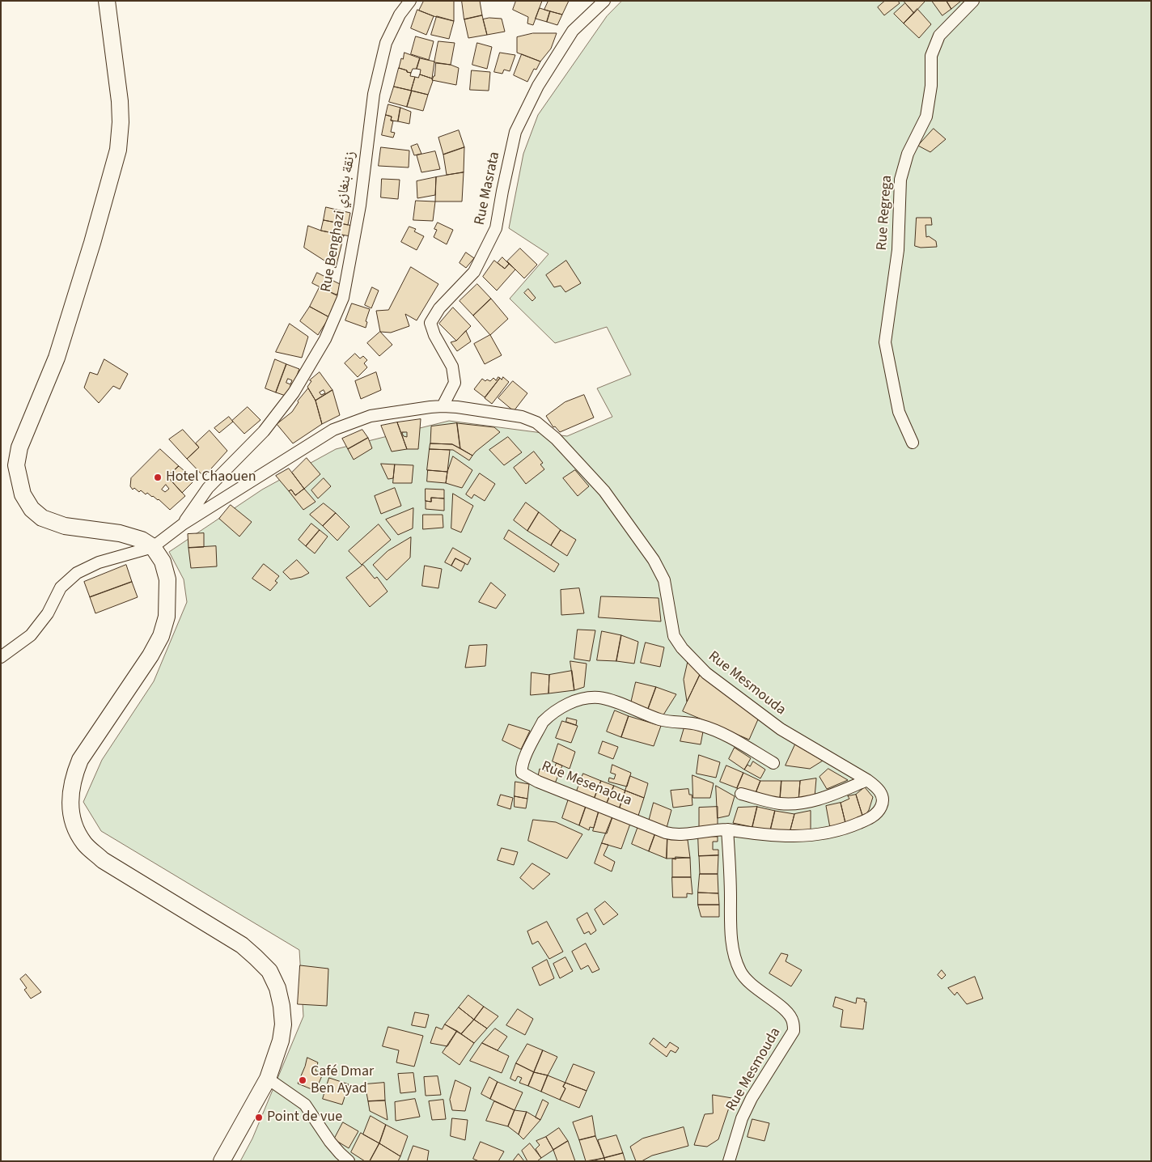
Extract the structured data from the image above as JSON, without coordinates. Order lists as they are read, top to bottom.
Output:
{
  "streets": {
    "street": [
      "Rue Masrata",
      "Rue Regrega",
      "Rue Benghazi زنقة بنغازي",
      "Rue Mesmouda",
      "Rue Mesenaoua"
    ]
  },
  "crossings": [
    ["Rue Masrata", "Rue Mesmouda"],
    ["Rue Benghazi زنقة بنغازي", "Rue Mesmouda"],
    ["Rue Mesmouda", "Rue Mesenaoua"]
  ],
  "places": ["Hotel Chaouen", "Café Dmar Ben Ayad", "Point de vue"]
}
